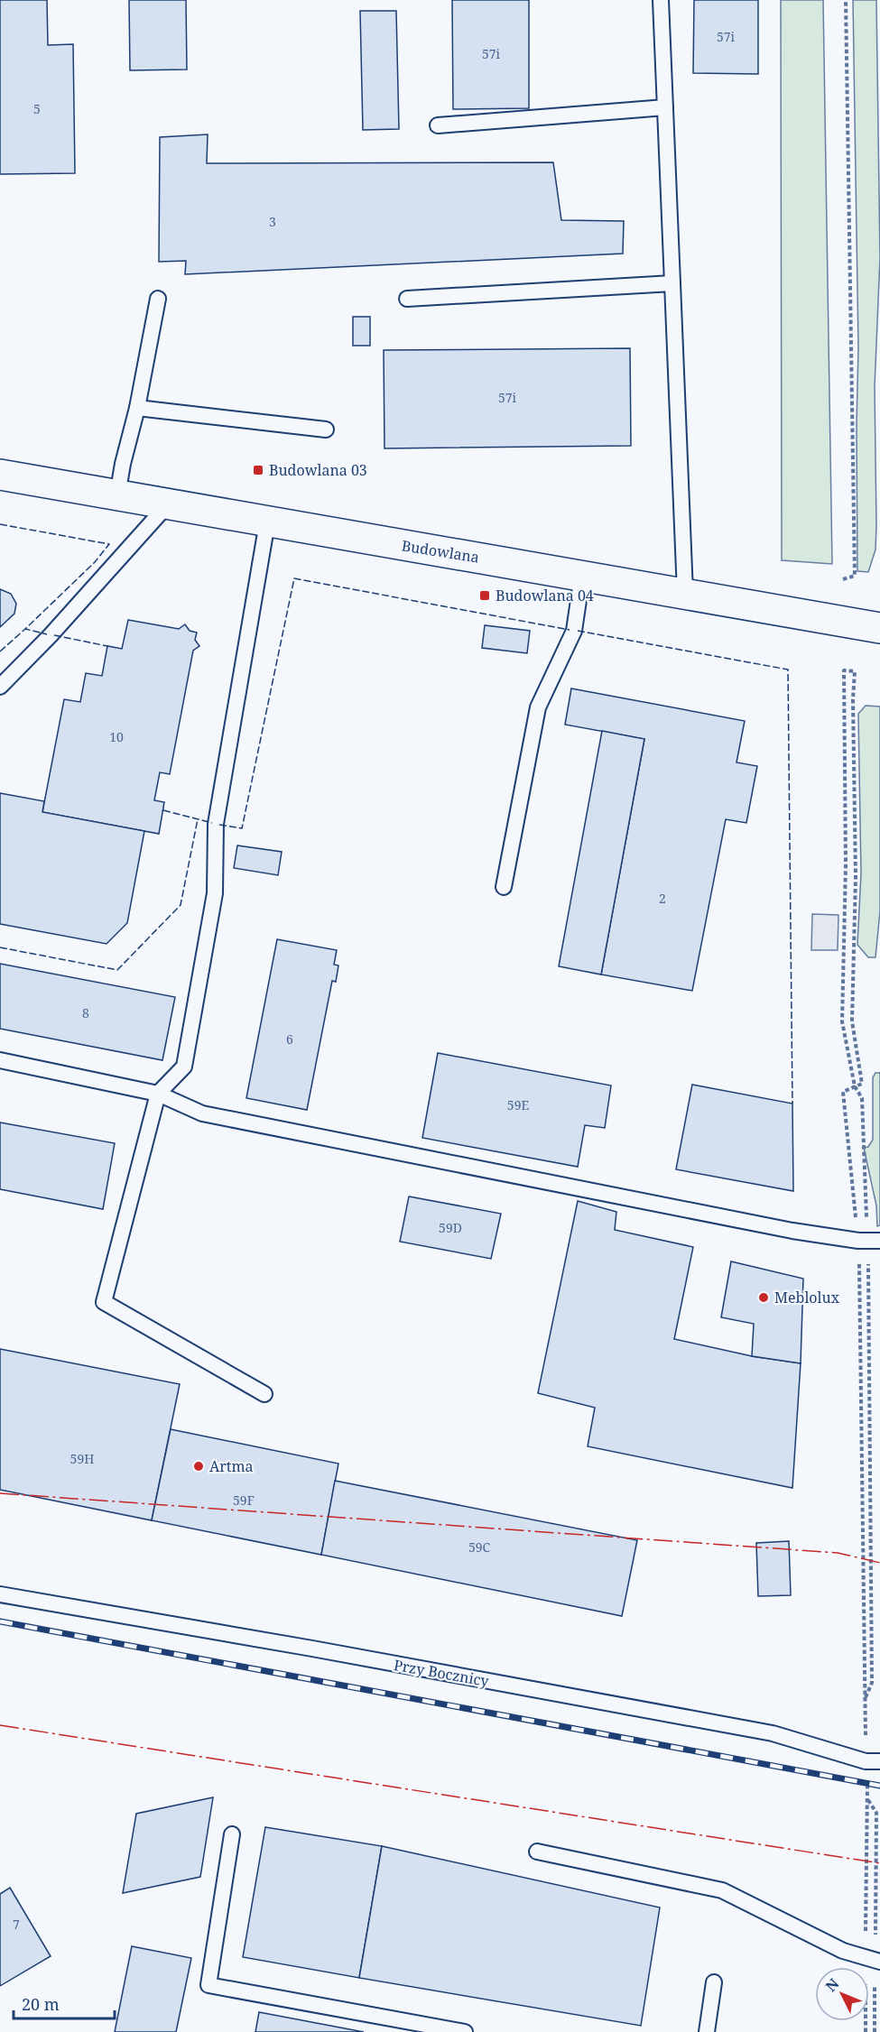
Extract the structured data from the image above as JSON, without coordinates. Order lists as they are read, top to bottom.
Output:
{
  "streets": {
    "street": ["Budowlana"],
    "lane": ["Przy Bocznicy"]
  },
  "places": {
    "transit": ["Budowlana 03", "Budowlana 04"],
    "other": ["Meblolux", "Artma"]
  },
  "house_numbers": [
    "57i",
    "57i",
    "5",
    "3",
    "57i",
    "10",
    "2",
    "8",
    "6",
    "59E",
    "59D",
    "59H",
    "59F",
    "59C",
    "7"
  ],
  "scale_bar": "20 m",
  "north": "top left"
}
